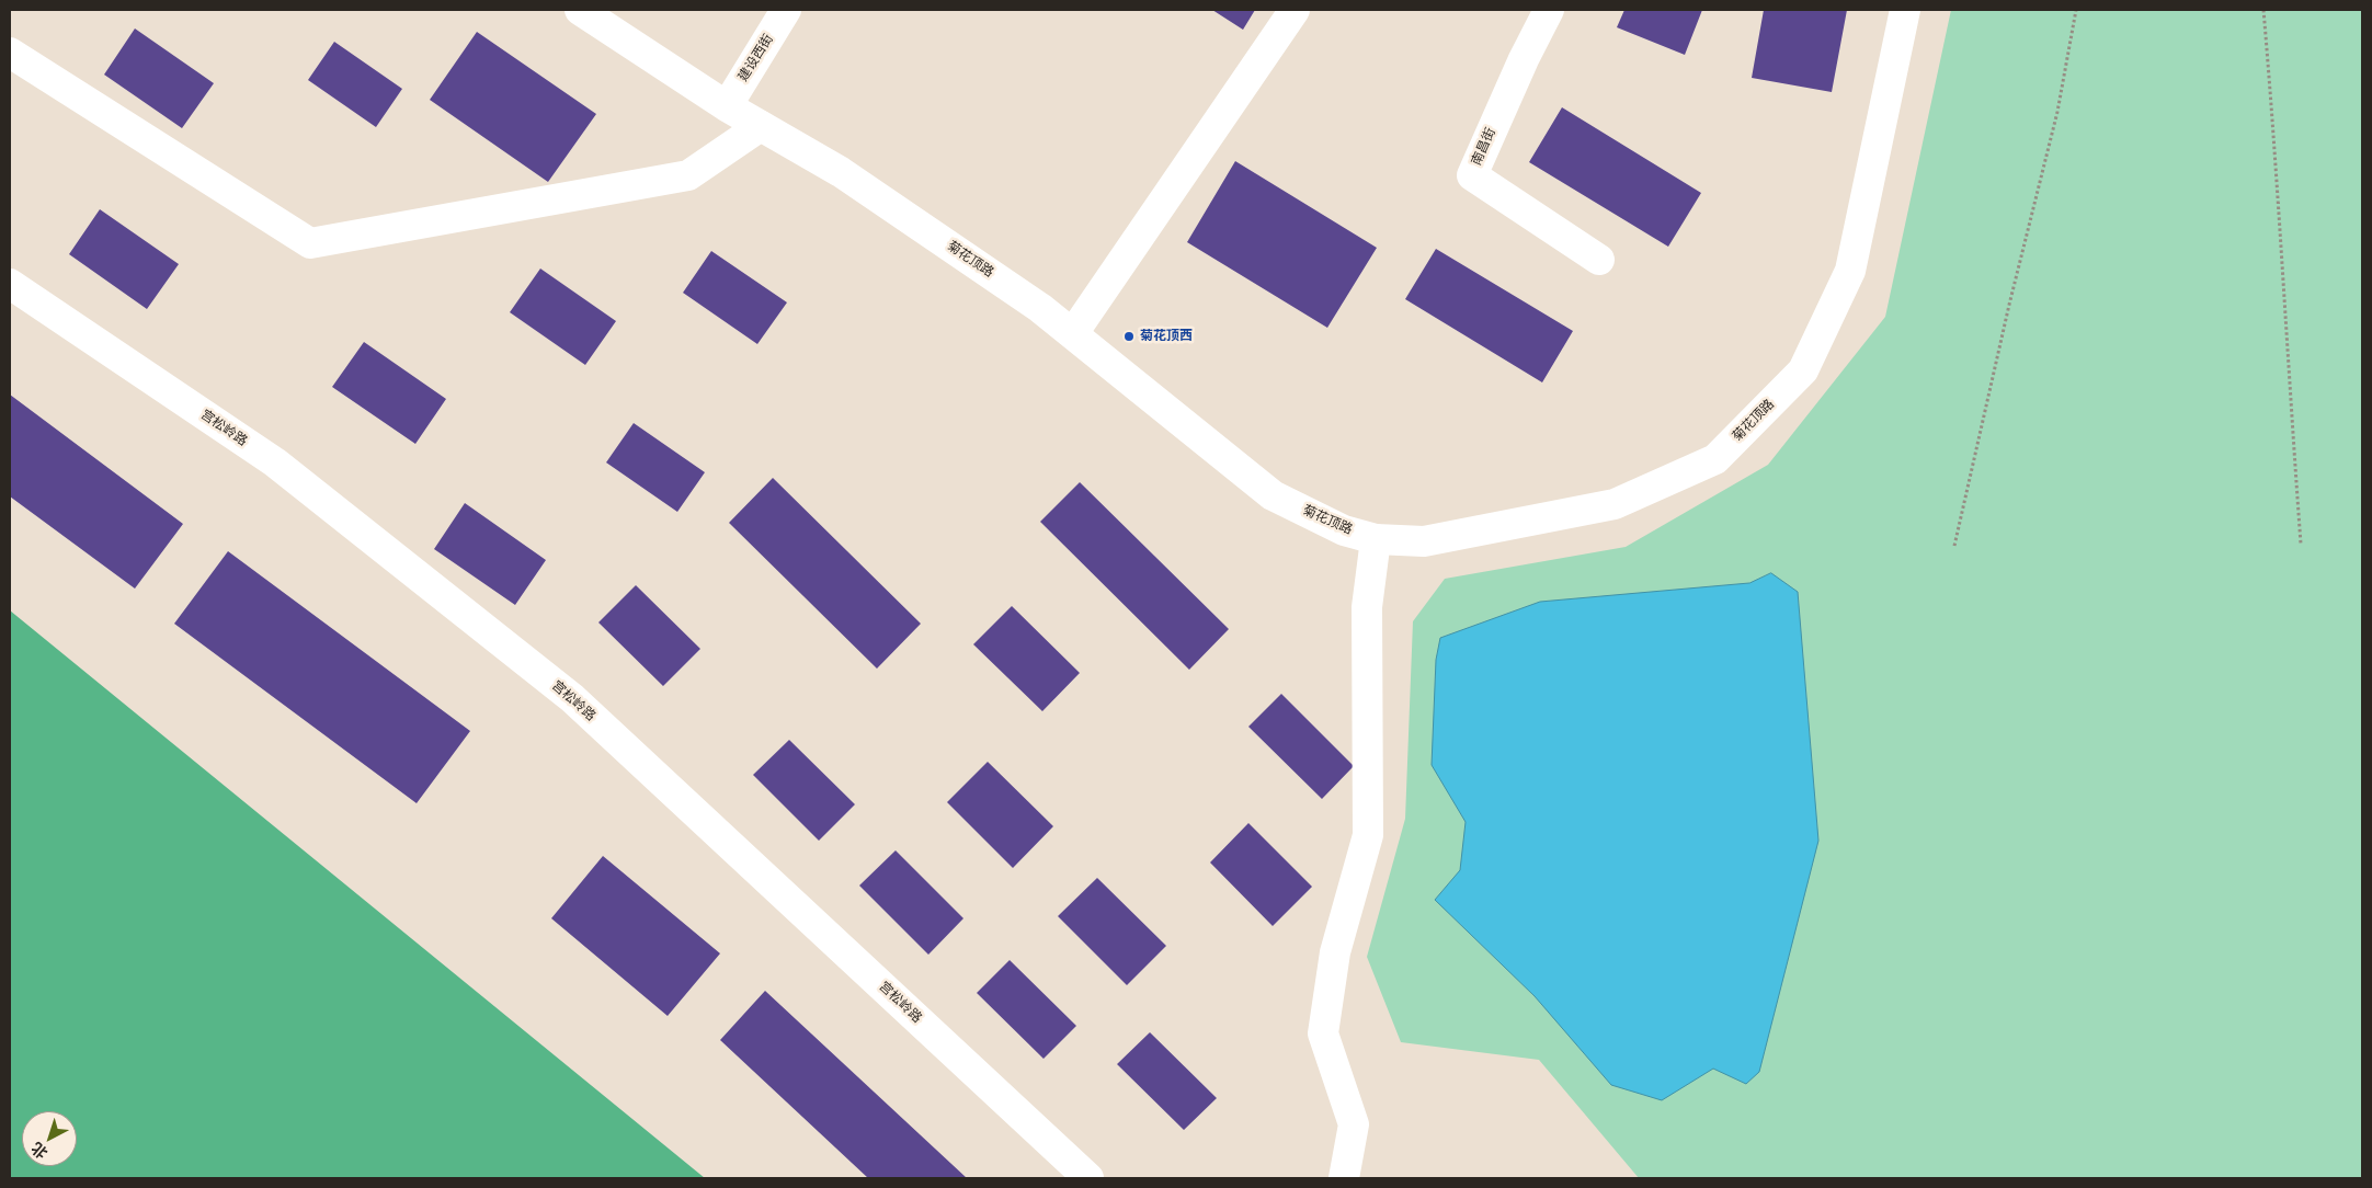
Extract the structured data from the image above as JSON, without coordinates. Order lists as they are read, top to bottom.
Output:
{
  "streets": {
    "street": [
      "建设西街",
      "南昌街",
      "菊花顶路",
      "宫松岭路"
    ]
  },
  "crossings": [
    ["建设西街", "菊花顶路"]
  ],
  "places": ["菊花顶西"],
  "north": "bottom left"
}
